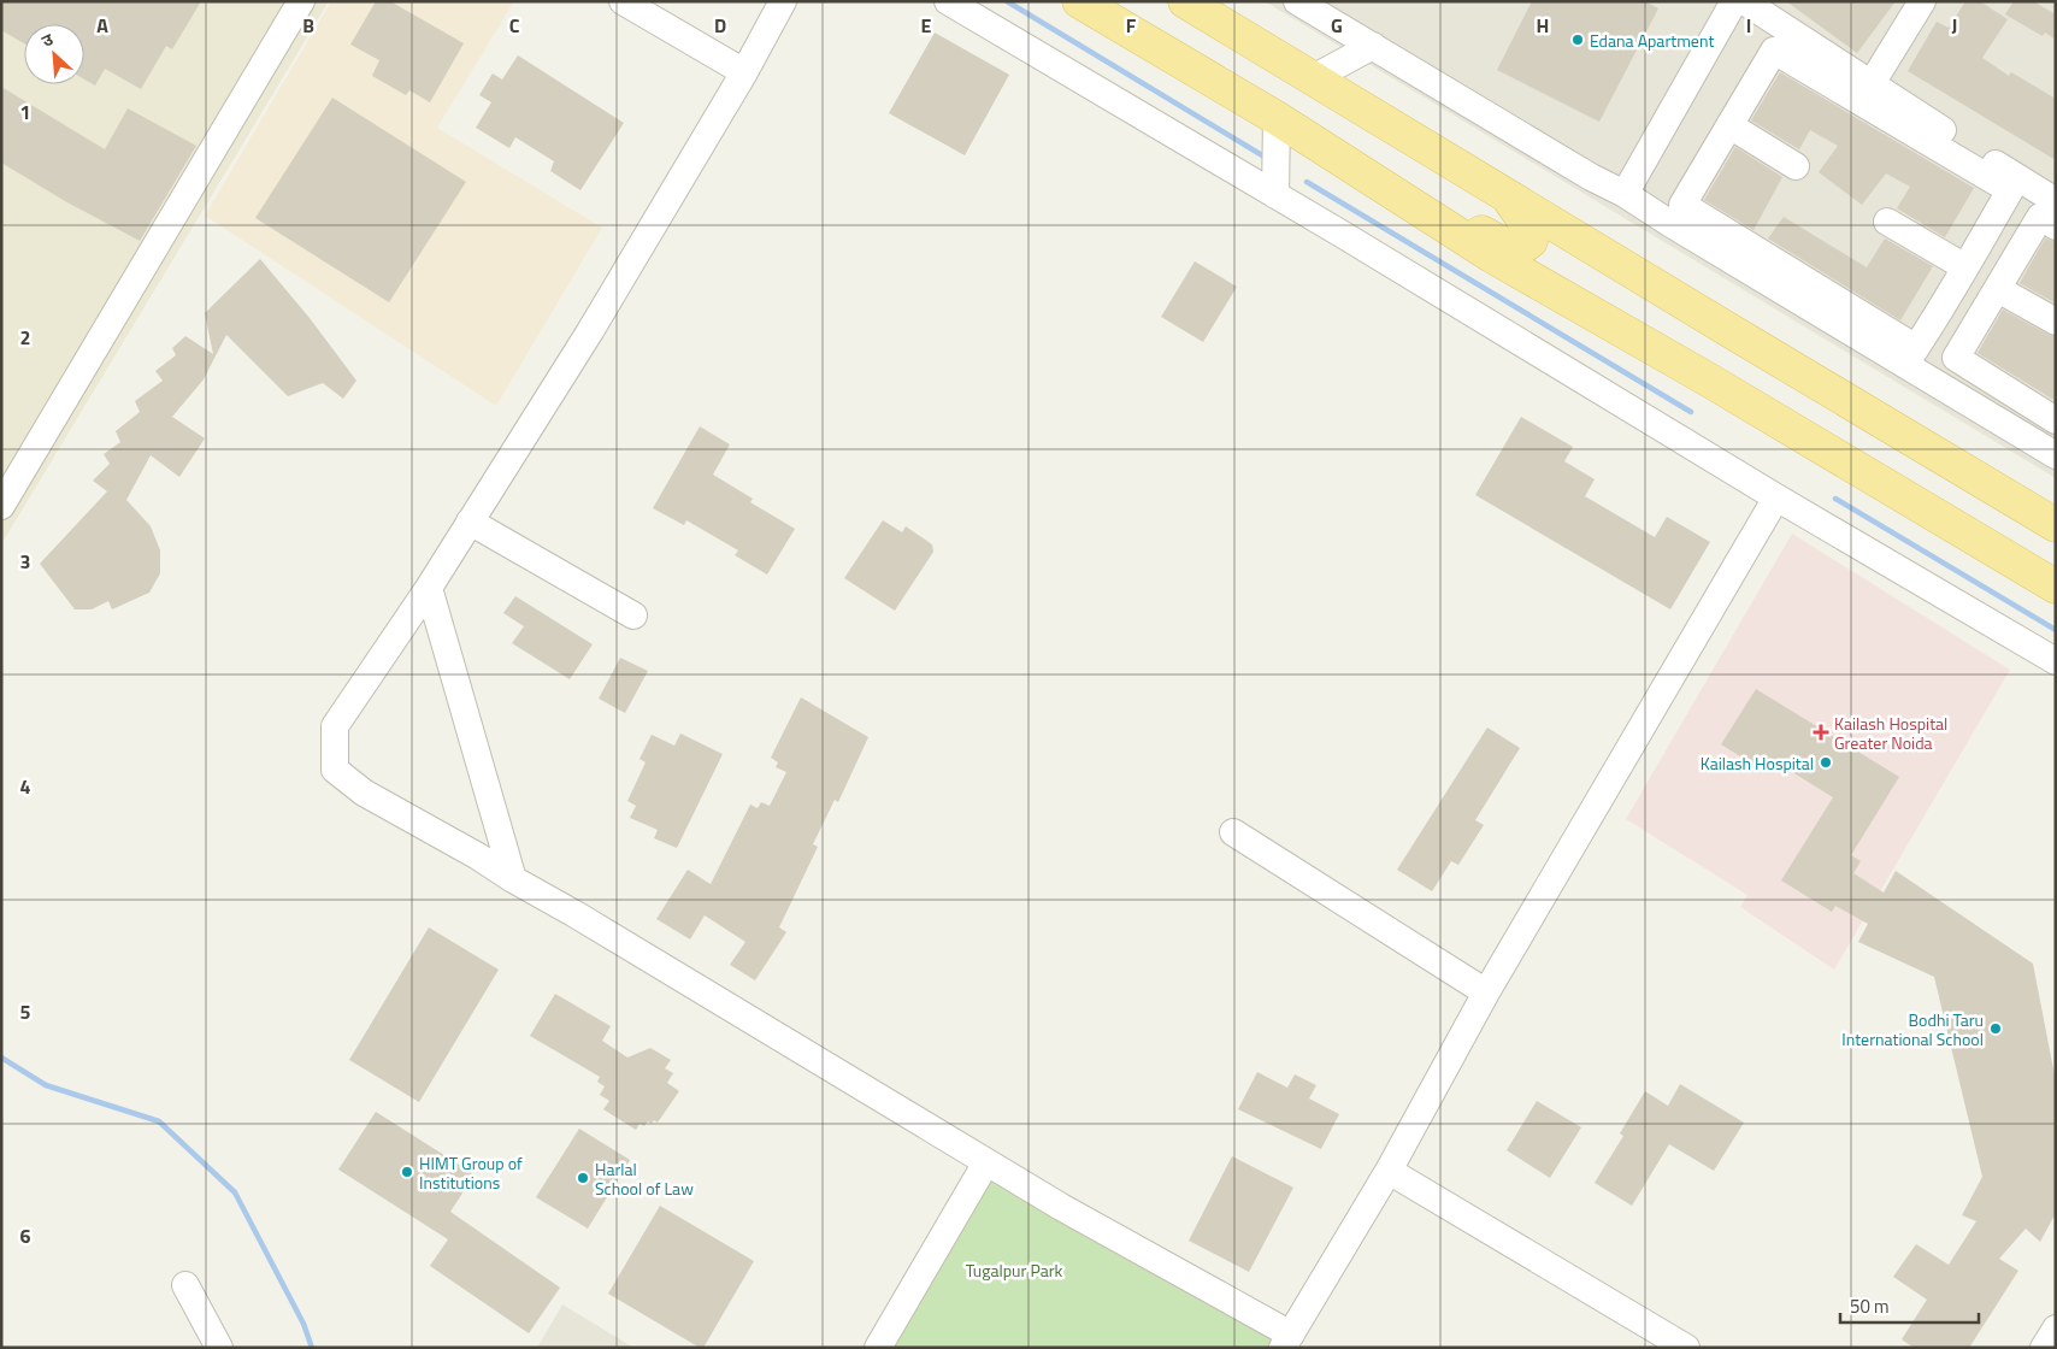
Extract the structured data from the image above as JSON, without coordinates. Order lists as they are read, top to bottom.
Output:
{
  "parks": ["Tugalpur Park"],
  "places": {
    "other": [
      "Edana Apartment",
      "Kailash Hospital",
      "Bodhi Taru International School",
      "HIMT Group of Institutions",
      "Harlal School of Law"
    ],
    "health": ["Kailash Hospital Greater Noida"]
  },
  "scale_bar": "50 m",
  "north": "top left",
  "grid": {
    "columns": [
      "A",
      "B",
      "C",
      "D",
      "E",
      "F",
      "G",
      "H",
      "I",
      "J"
    ],
    "rows": [
      "1",
      "2",
      "3",
      "4",
      "5",
      "6"
    ]
  }
}
